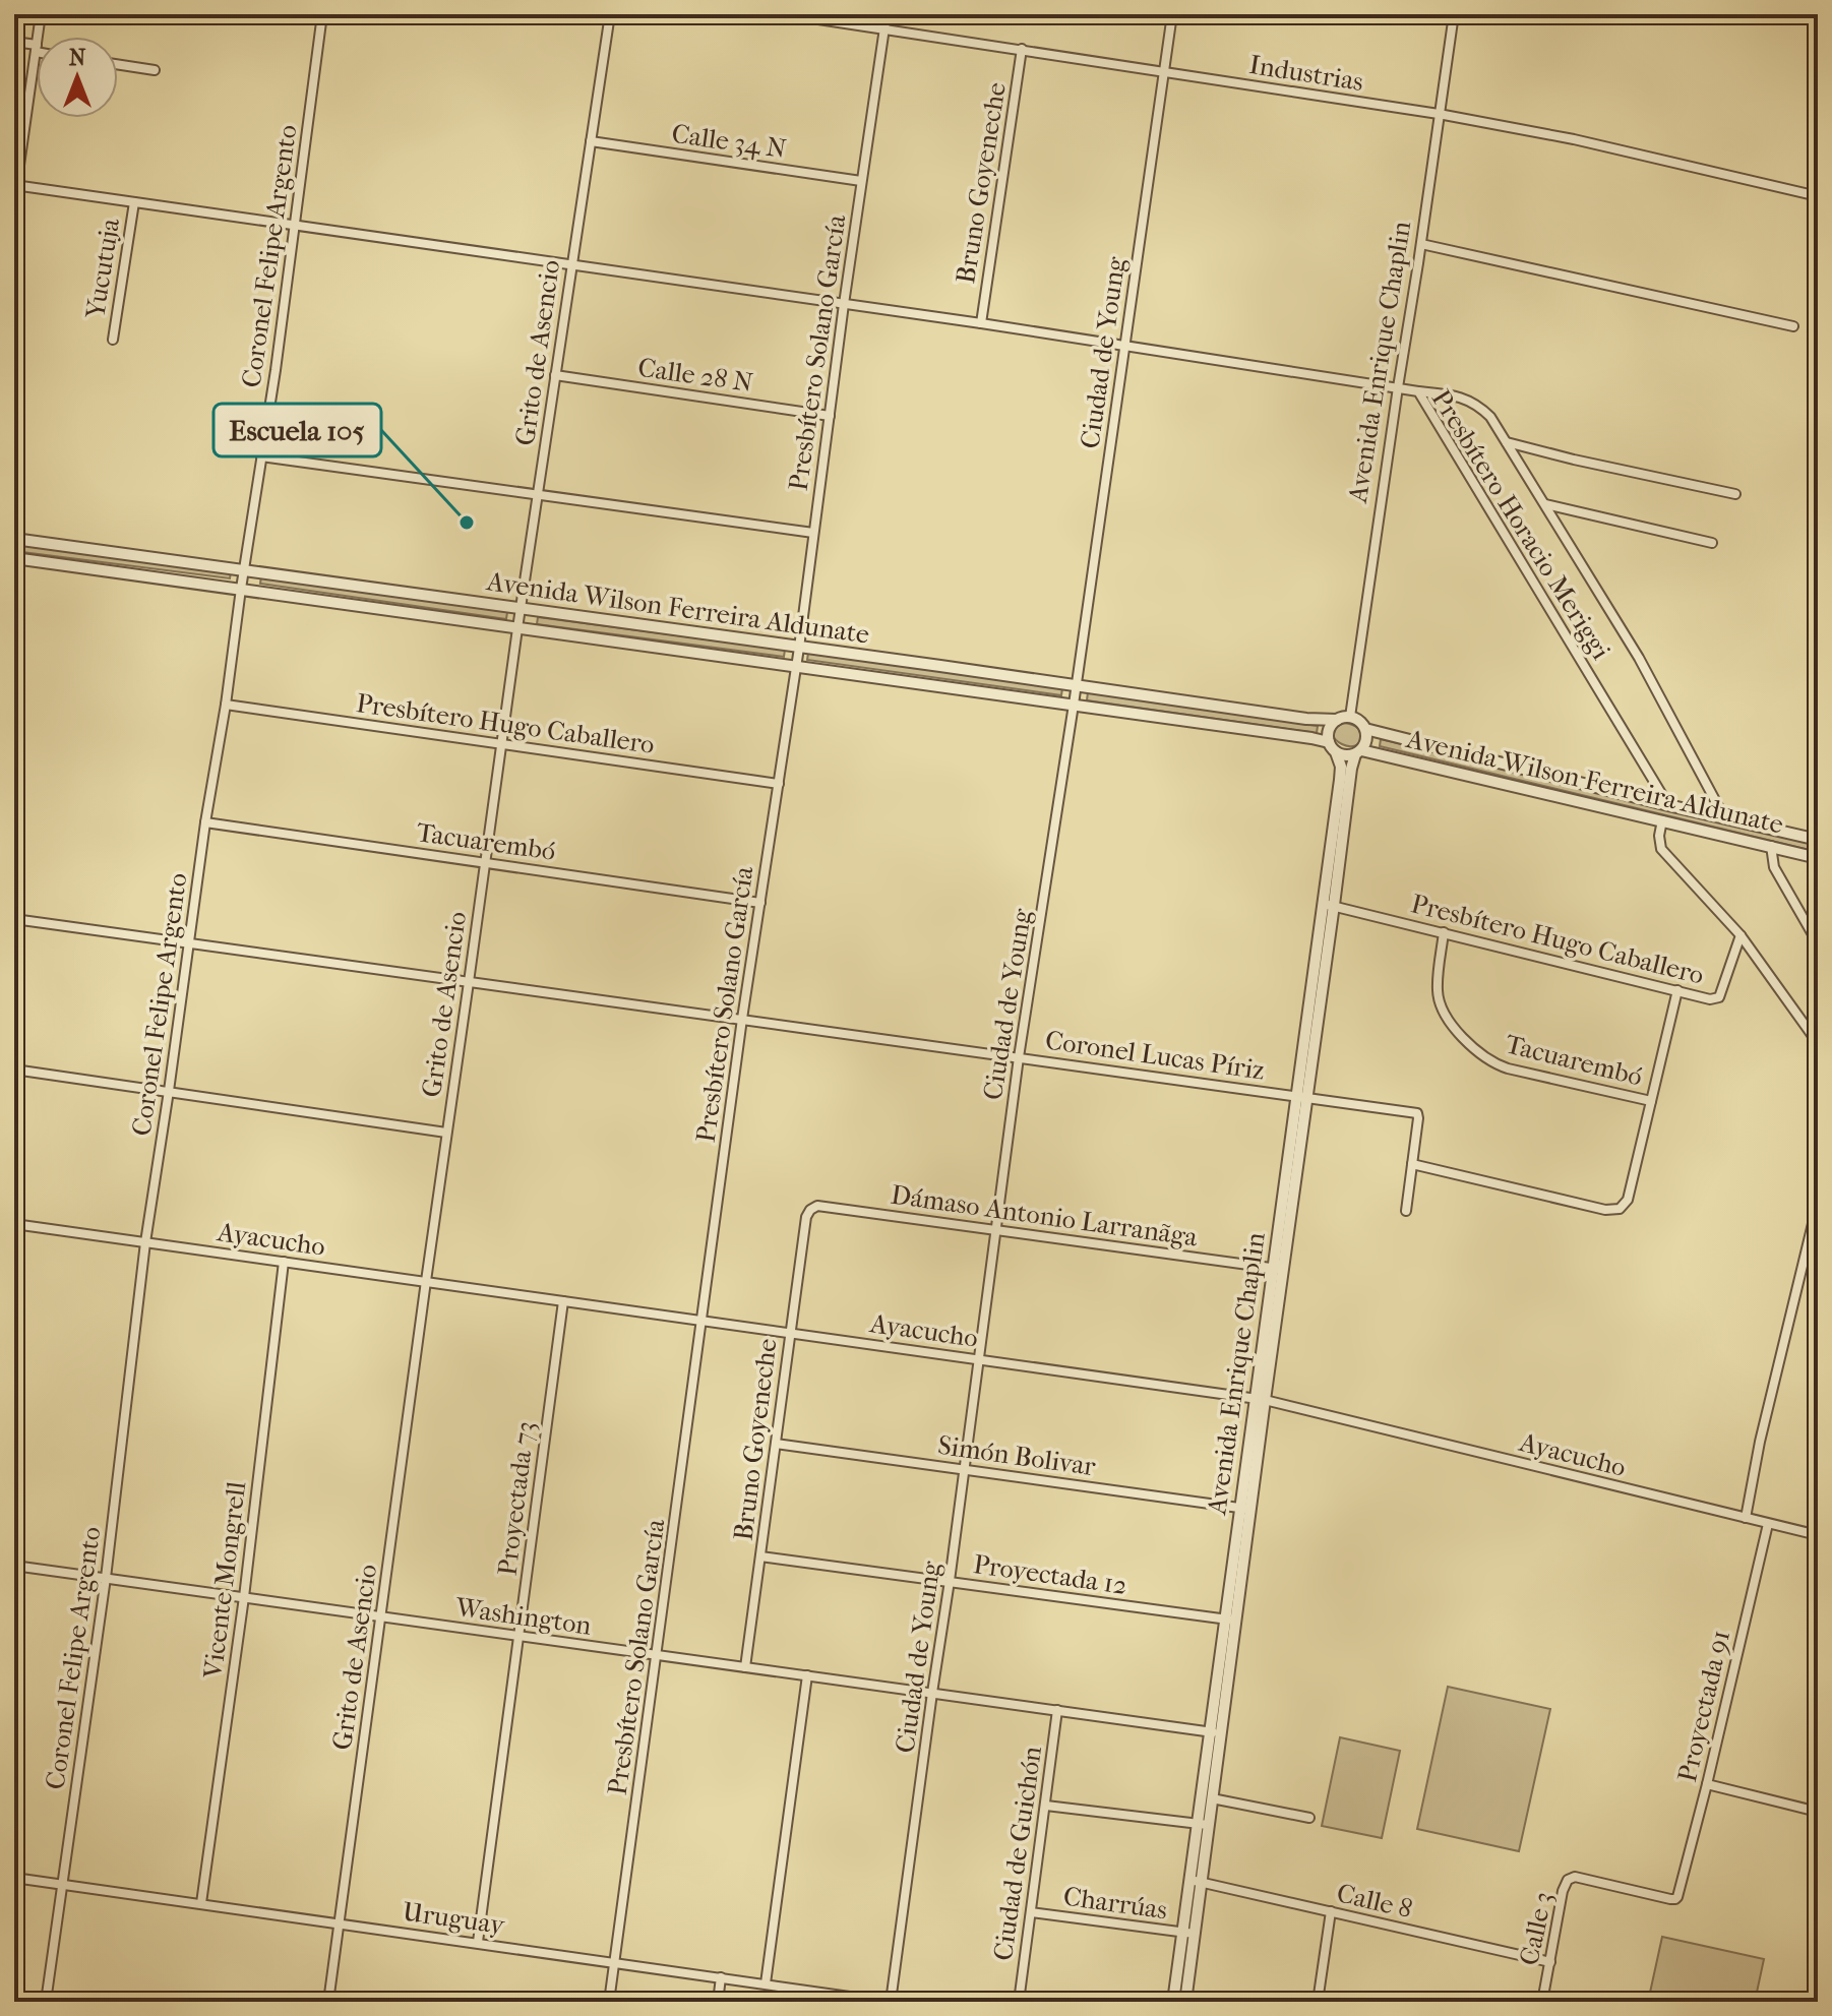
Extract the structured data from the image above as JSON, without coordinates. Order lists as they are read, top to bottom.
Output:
{
  "streets": {
    "street": [
      "Industrias",
      "Calle 34 N",
      "Bruno Goyeneche",
      "Coronel Felipe Argento",
      "Yucutuja",
      "Grito de Asencio",
      "Presbítero Solano García",
      "Ciudad de Young",
      "Avenida Enrique Chaplin",
      "Calle 28 N",
      "Presbítero Horacio Meriggi",
      "Avenida Wilson Ferreira Aldunate",
      "Presbítero Hugo Caballero",
      "Tacuarembó",
      "Coronel Lucas Píriz",
      "Dámaso Antonio Larranãga",
      "Ayacucho",
      "Simón Bolivar",
      "Proyectada 73",
      "Proyectada 12",
      "Vicente Mongrell",
      "Washington",
      "Proyectada 91",
      "Ciudad de Guichón",
      "Calle 8",
      "Charrúas",
      "Uruguay",
      "Calle 3"
    ]
  },
  "crossings": [
    ["Industrias", "Bruno Goyeneche"],
    ["Industrias", "Presbítero Solano García"],
    ["Industrias", "Ciudad de Young"],
    ["Industrias", "Avenida Enrique Chaplin"],
    ["Calle 34 N", "Grito de Asencio"],
    ["Calle 34 N", "Presbítero Solano García"],
    ["Bruno Goyeneche", "Presbítero Horacio Meriggi"],
    ["Bruno Goyeneche", "Dámaso Antonio Larranãga"],
    ["Bruno Goyeneche", "Ayacucho"],
    ["Bruno Goyeneche", "Simón Bolivar"],
    ["Bruno Goyeneche", "Proyectada 12"],
    ["Bruno Goyeneche", "Washington"],
    ["Coronel Felipe Argento", "Presbítero Horacio Meriggi"],
    ["Coronel Felipe Argento", "Avenida Wilson Ferreira Aldunate"],
    ["Coronel Felipe Argento", "Presbítero Hugo Caballero"],
    ["Coronel Felipe Argento", "Tacuarembó"],
    ["Coronel Felipe Argento", "Coronel Lucas Píriz"],
    ["Coronel Felipe Argento", "Ayacucho"],
    ["Coronel Felipe Argento", "Washington"],
    ["Coronel Felipe Argento", "Uruguay"],
    ["Yucutuja", "Presbítero Horacio Meriggi"],
    ["Grito de Asencio", "Calle 28 N"],
    ["Grito de Asencio", "Presbítero Horacio Meriggi"],
    ["Grito de Asencio", "Avenida Wilson Ferreira Aldunate"],
    ["Grito de Asencio", "Presbítero Hugo Caballero"],
    ["Grito de Asencio", "Tacuarembó"],
    ["Grito de Asencio", "Coronel Lucas Píriz"],
    ["Grito de Asencio", "Ayacucho"],
    ["Grito de Asencio", "Washington"],
    ["Grito de Asencio", "Uruguay"],
    ["Presbítero Solano García", "Calle 28 N"],
    ["Presbítero Solano García", "Presbítero Horacio Meriggi"],
    ["Presbítero Solano García", "Avenida Wilson Ferreira Aldunate"],
    ["Presbítero Solano García", "Presbítero Hugo Caballero"],
    ["Presbítero Solano García", "Tacuarembó"],
    ["Presbítero Solano García", "Coronel Lucas Píriz"],
    ["Presbítero Solano García", "Ayacucho"],
    ["Presbítero Solano García", "Washington"],
    ["Presbítero Solano García", "Uruguay"],
    ["Ciudad de Young", "Presbítero Horacio Meriggi"],
    ["Ciudad de Young", "Avenida Wilson Ferreira Aldunate"],
    ["Ciudad de Young", "Coronel Lucas Píriz"],
    ["Ciudad de Young", "Dámaso Antonio Larranãga"],
    ["Ciudad de Young", "Ayacucho"],
    ["Ciudad de Young", "Simón Bolivar"],
    ["Ciudad de Young", "Proyectada 12"],
    ["Ciudad de Young", "Washington"],
    ["Ciudad de Young", "Uruguay"],
    ["Avenida Enrique Chaplin", "Presbítero Horacio Meriggi"],
    ["Avenida Enrique Chaplin", "Avenida Wilson Ferreira Aldunate"],
    ["Avenida Enrique Chaplin", "Presbítero Hugo Caballero"],
    ["Avenida Enrique Chaplin", "Coronel Lucas Píriz"],
    ["Avenida Enrique Chaplin", "Dámaso Antonio Larranãga"],
    ["Avenida Enrique Chaplin", "Ayacucho"],
    ["Avenida Enrique Chaplin", "Simón Bolivar"],
    ["Avenida Enrique Chaplin", "Proyectada 12"],
    ["Avenida Enrique Chaplin", "Washington"],
    ["Avenida Enrique Chaplin", "Calle 8"],
    ["Avenida Enrique Chaplin", "Charrúas"],
    ["Presbítero Horacio Meriggi", "Avenida Wilson Ferreira Aldunate"],
    ["Presbítero Hugo Caballero", "Tacuarembó"],
    ["Ayacucho", "Proyectada 73"],
    ["Ayacucho", "Vicente Mongrell"],
    ["Ayacucho", "Proyectada 91"],
    ["Proyectada 73", "Washington"],
    ["Proyectada 73", "Uruguay"],
    ["Vicente Mongrell", "Washington"],
    ["Vicente Mongrell", "Uruguay"],
    ["Washington", "Ciudad de Guichón"],
    ["Proyectada 91", "Calle 3"],
    ["Ciudad de Guichón", "Charrúas"],
    ["Calle 8", "Calle 3"]
  ],
  "places": ["Escuela 105"],
  "north": "top"
}
